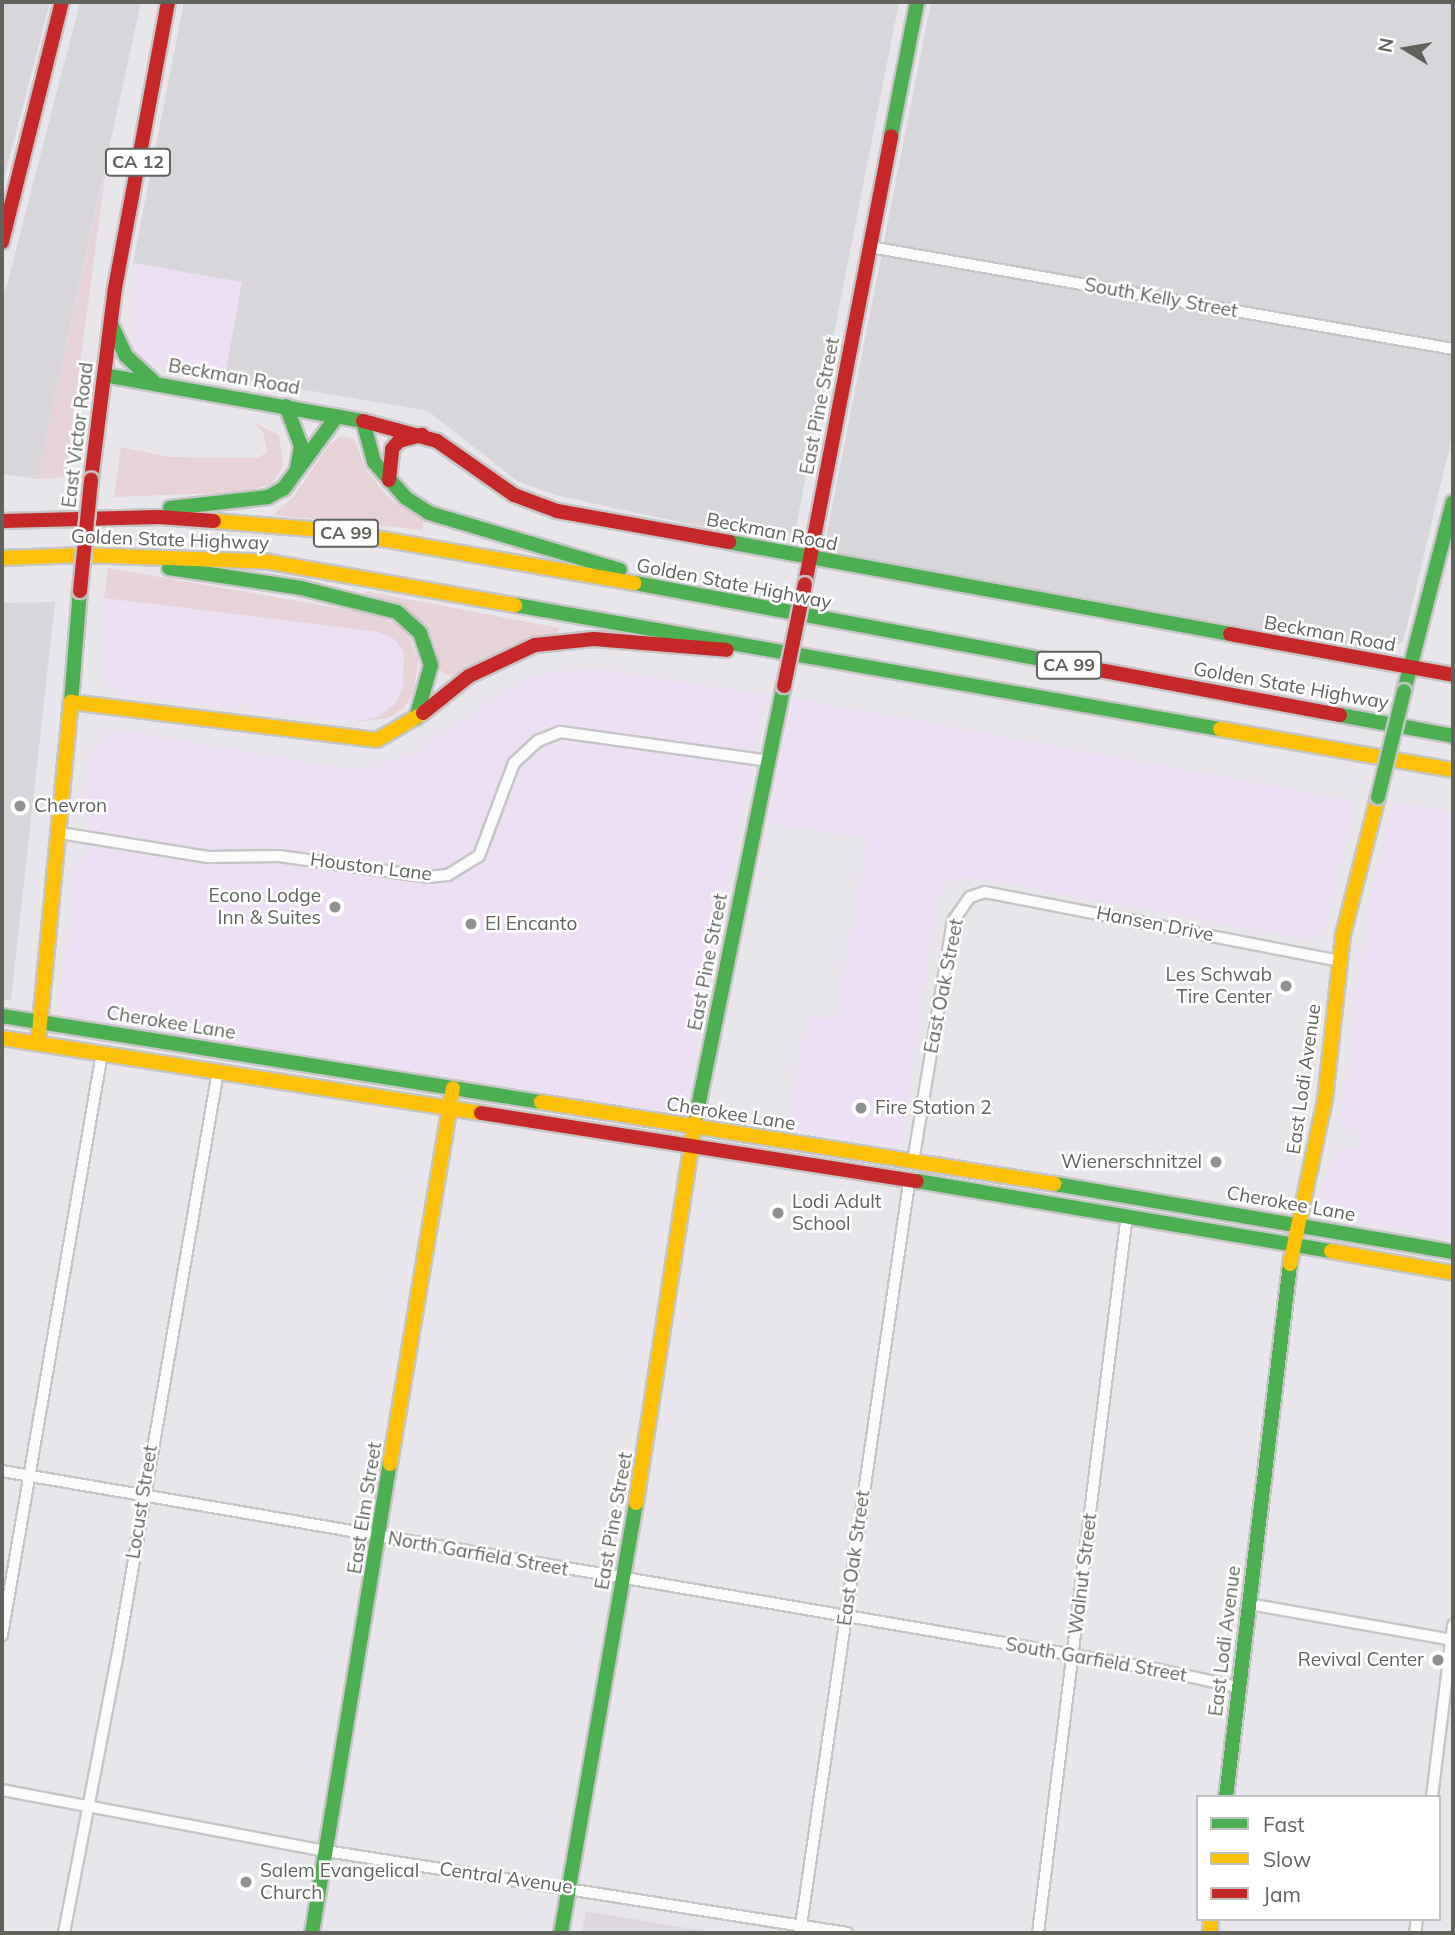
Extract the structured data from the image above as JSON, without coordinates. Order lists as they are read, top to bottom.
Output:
{
  "streets": {
    "main road": [
      "CA 12",
      "Beckman Road",
      "East Pine Street",
      "East Victor Road",
      "CA 99",
      "Golden State Highway",
      "Cherokee Lane",
      "East Lodi Avenue",
      "East Elm Street"
    ],
    "street": [
      "South Kelly Street",
      "Houston Lane",
      "Hansen Drive",
      "East Oak Street",
      "Locust Street",
      "North Garfield Street",
      "Walnut Street",
      "South Garfield Street",
      "Central Avenue"
    ]
  },
  "crossings": [
    ["South Kelly Street", "East Pine Street"],
    ["Beckman Road", "East Pine Street"],
    ["Beckman Road", "East Victor Road"],
    ["Beckman Road", "East Lodi Avenue"],
    ["East Pine Street", "Houston Lane"],
    ["East Pine Street", "Cherokee Lane"],
    ["East Pine Street", "North Garfield Street"],
    ["East Pine Street", "South Garfield Street"],
    ["East Pine Street", "Central Avenue"],
    ["East Victor Road", "Houston Lane"],
    ["East Victor Road", "Cherokee Lane"],
    ["Hansen Drive", "East Oak Street"],
    ["Hansen Drive", "East Lodi Avenue"],
    ["East Oak Street", "Cherokee Lane"],
    ["East Oak Street", "South Garfield Street"],
    ["East Oak Street", "Central Avenue"],
    ["Cherokee Lane", "East Lodi Avenue"],
    ["Cherokee Lane", "Locust Street"],
    ["Cherokee Lane", "East Elm Street"],
    ["Cherokee Lane", "Walnut Street"],
    ["East Lodi Avenue", "South Garfield Street"],
    ["Locust Street", "North Garfield Street"],
    ["Locust Street", "Central Avenue"],
    ["East Elm Street", "North Garfield Street"],
    ["East Elm Street", "Central Avenue"],
    ["North Garfield Street", "South Garfield Street"],
    ["Walnut Street", "South Garfield Street"]
  ],
  "places": [
    "Chevron",
    "Econo Lodge Inn & Suites",
    "El Encanto",
    "Les Schwab Tire Center",
    "Fire Station 2",
    "Wienerschnitzel",
    "Lodi Adult School",
    "Revival Center",
    "Salem Evangelical Church"
  ],
  "legend": ["Fast", "Slow", "Jam"],
  "north": "left"
}
